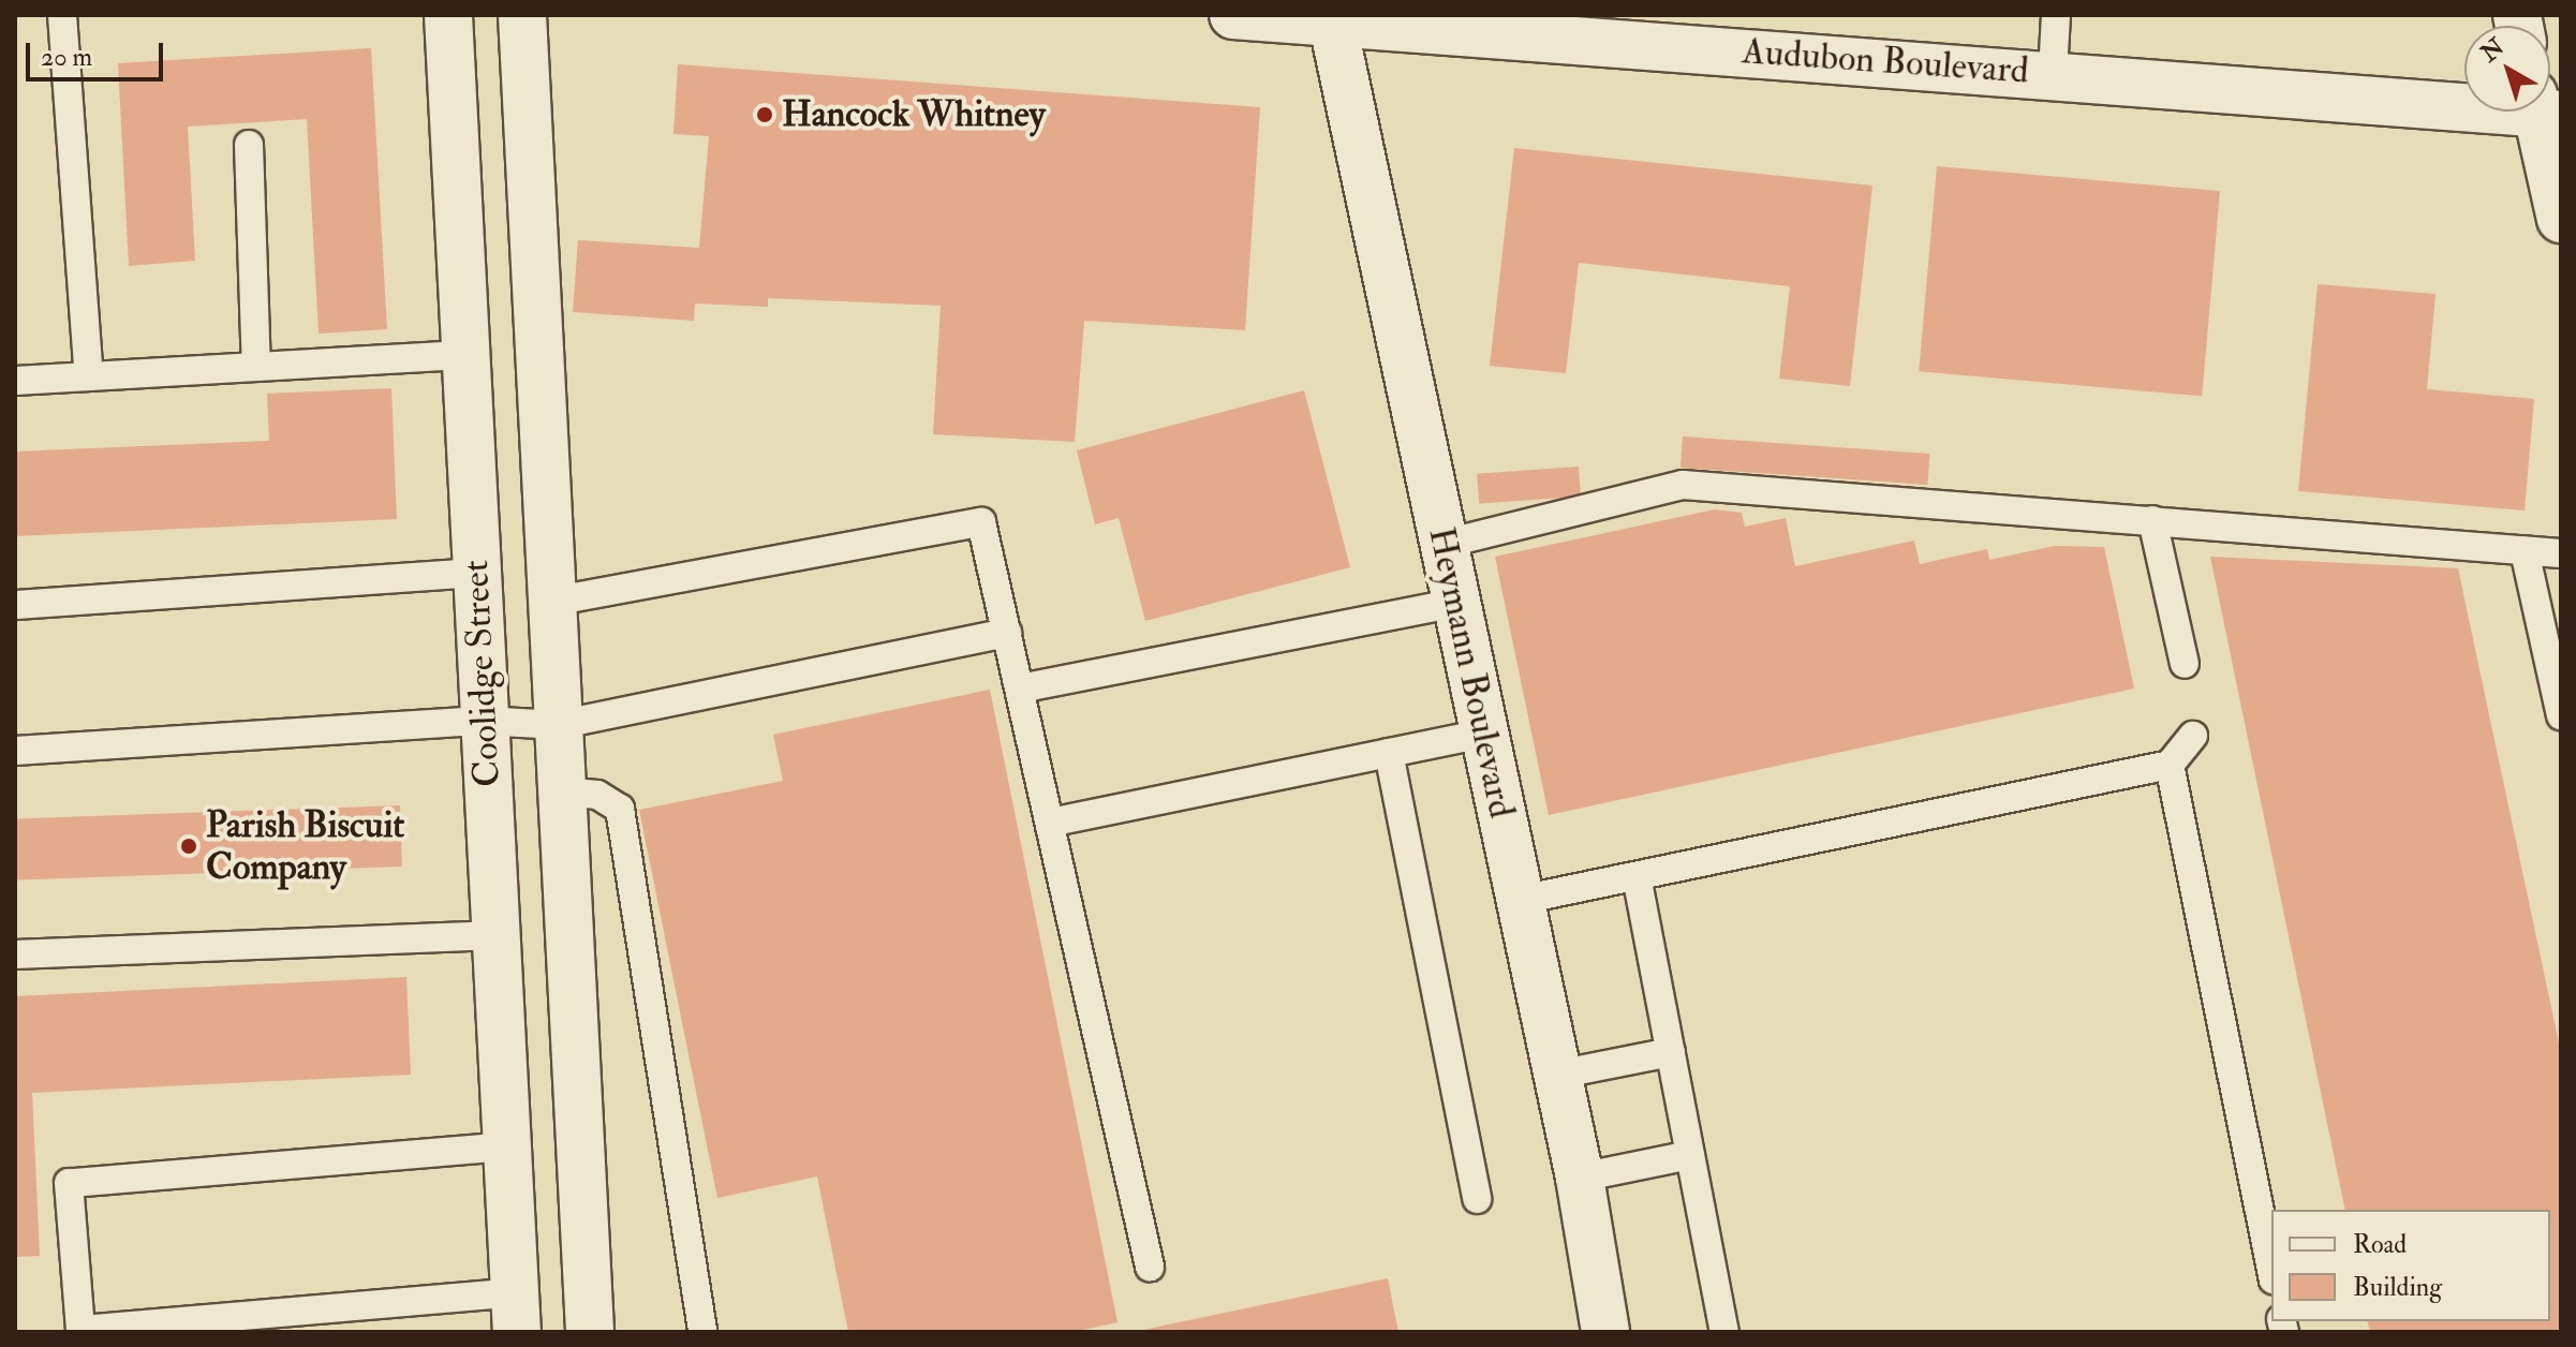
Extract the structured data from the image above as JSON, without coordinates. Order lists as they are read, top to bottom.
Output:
{
  "streets": {
    "street": ["Audubon Boulevard", "Heymann Boulevard", "Coolidge Street"]
  },
  "crossings": [
    ["Audubon Boulevard", "Heymann Boulevard"]
  ],
  "places": ["Hancock Whitney", "Parish Biscuit Company"],
  "legend": ["Road", "Building"],
  "scale_bar": "20 m",
  "north": "top left"
}
